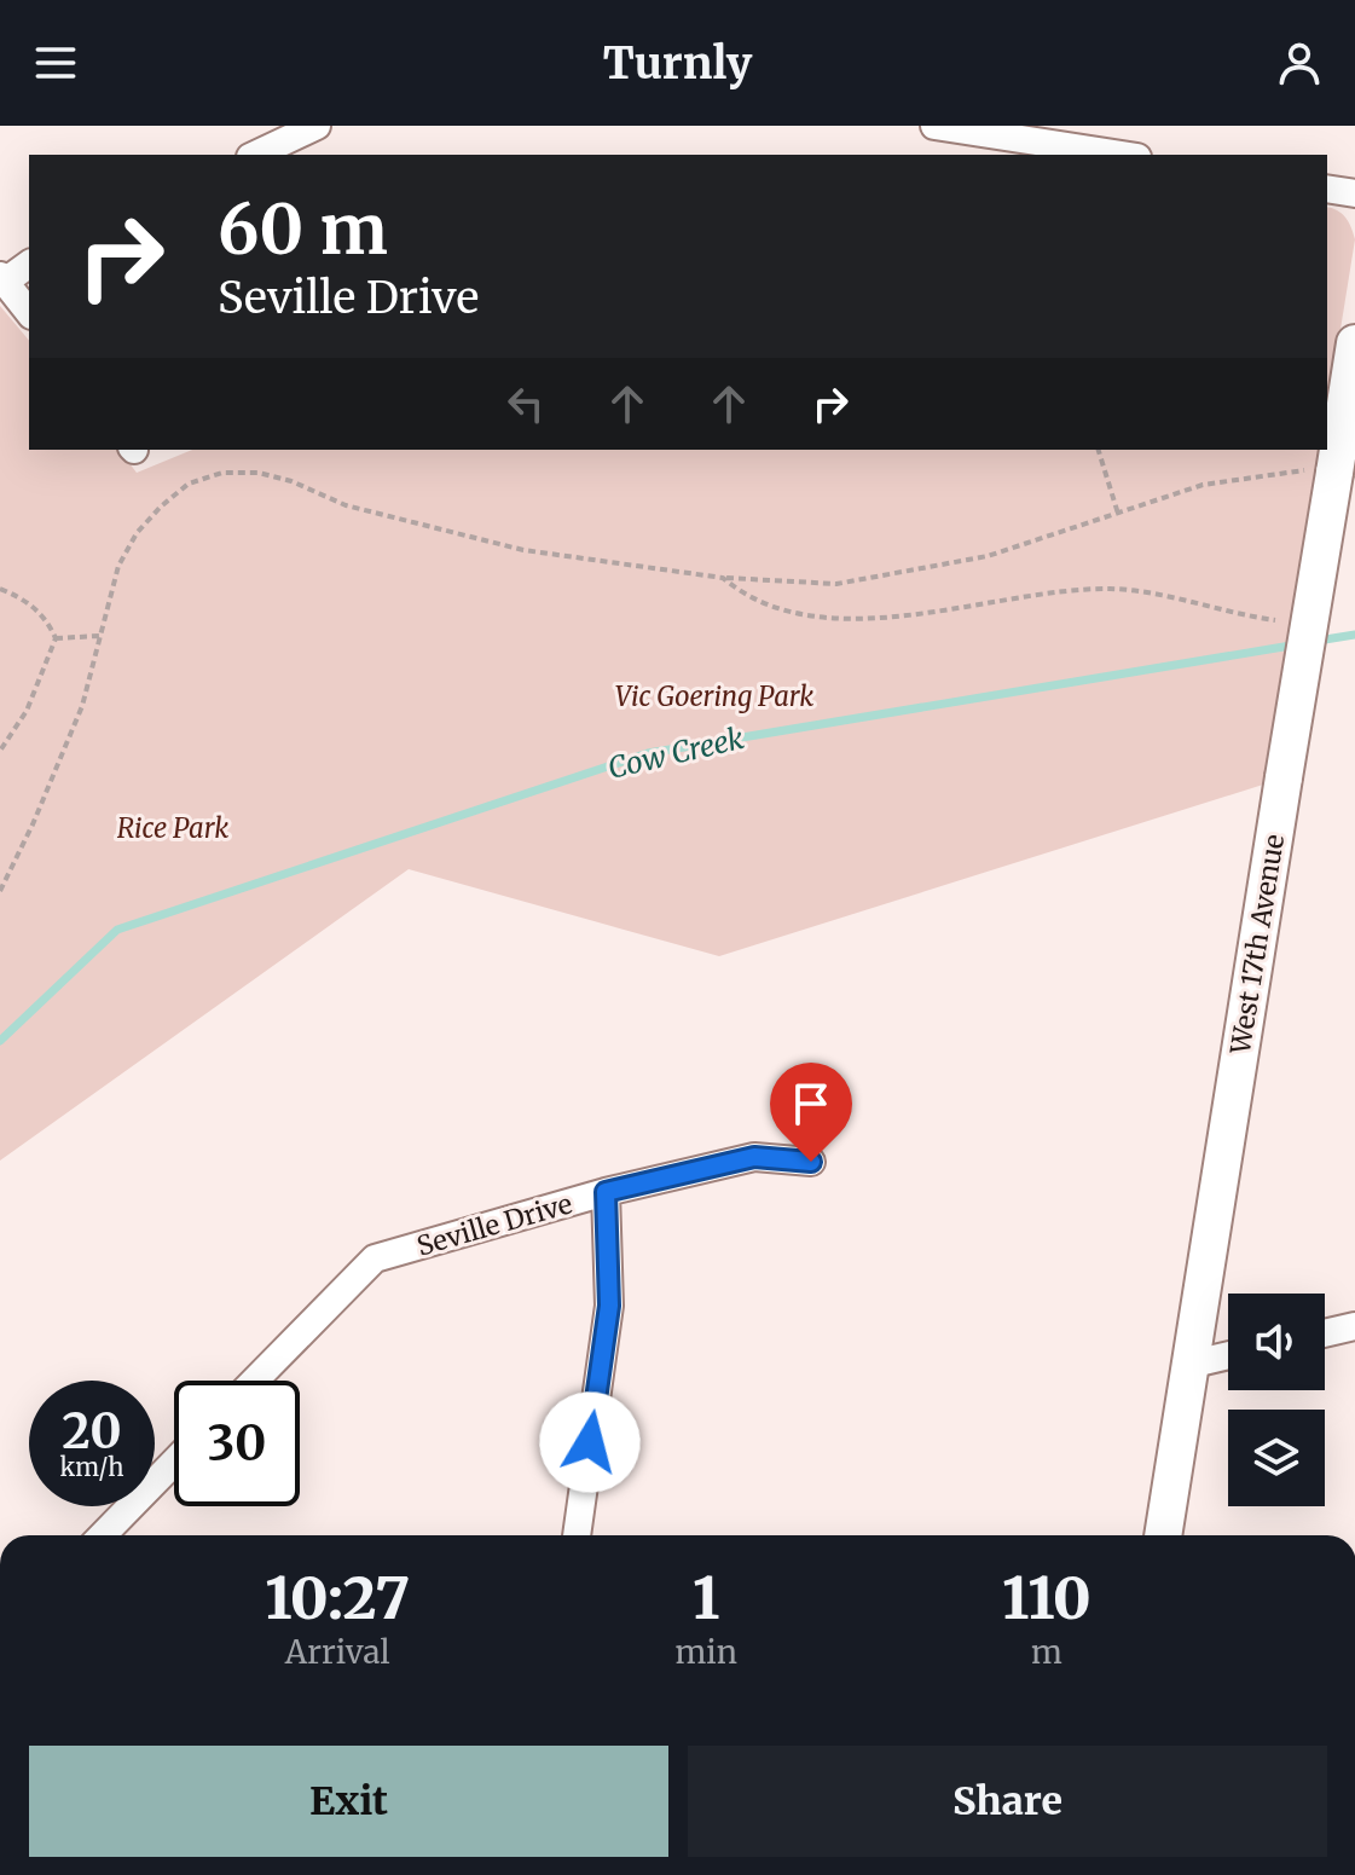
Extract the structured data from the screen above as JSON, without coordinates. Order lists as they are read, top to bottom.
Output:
{
  "streets": {
    "street": ["West 17th Avenue", "Seville Drive"]
  },
  "water": ["Cow Creek"],
  "parks": ["Vic Goering Park", "Rice Park"],
  "page": {
    "header": "Turnly",
    "turn": ["60 m", "Seville Drive"],
    "speed": "20 km/h",
    "limit": "30",
    "eta": [
      "10:27",
      "Arrival",
      "1",
      "min",
      "110",
      "m"
    ],
    "buttons": ["Exit", "Share"]
  }
}
